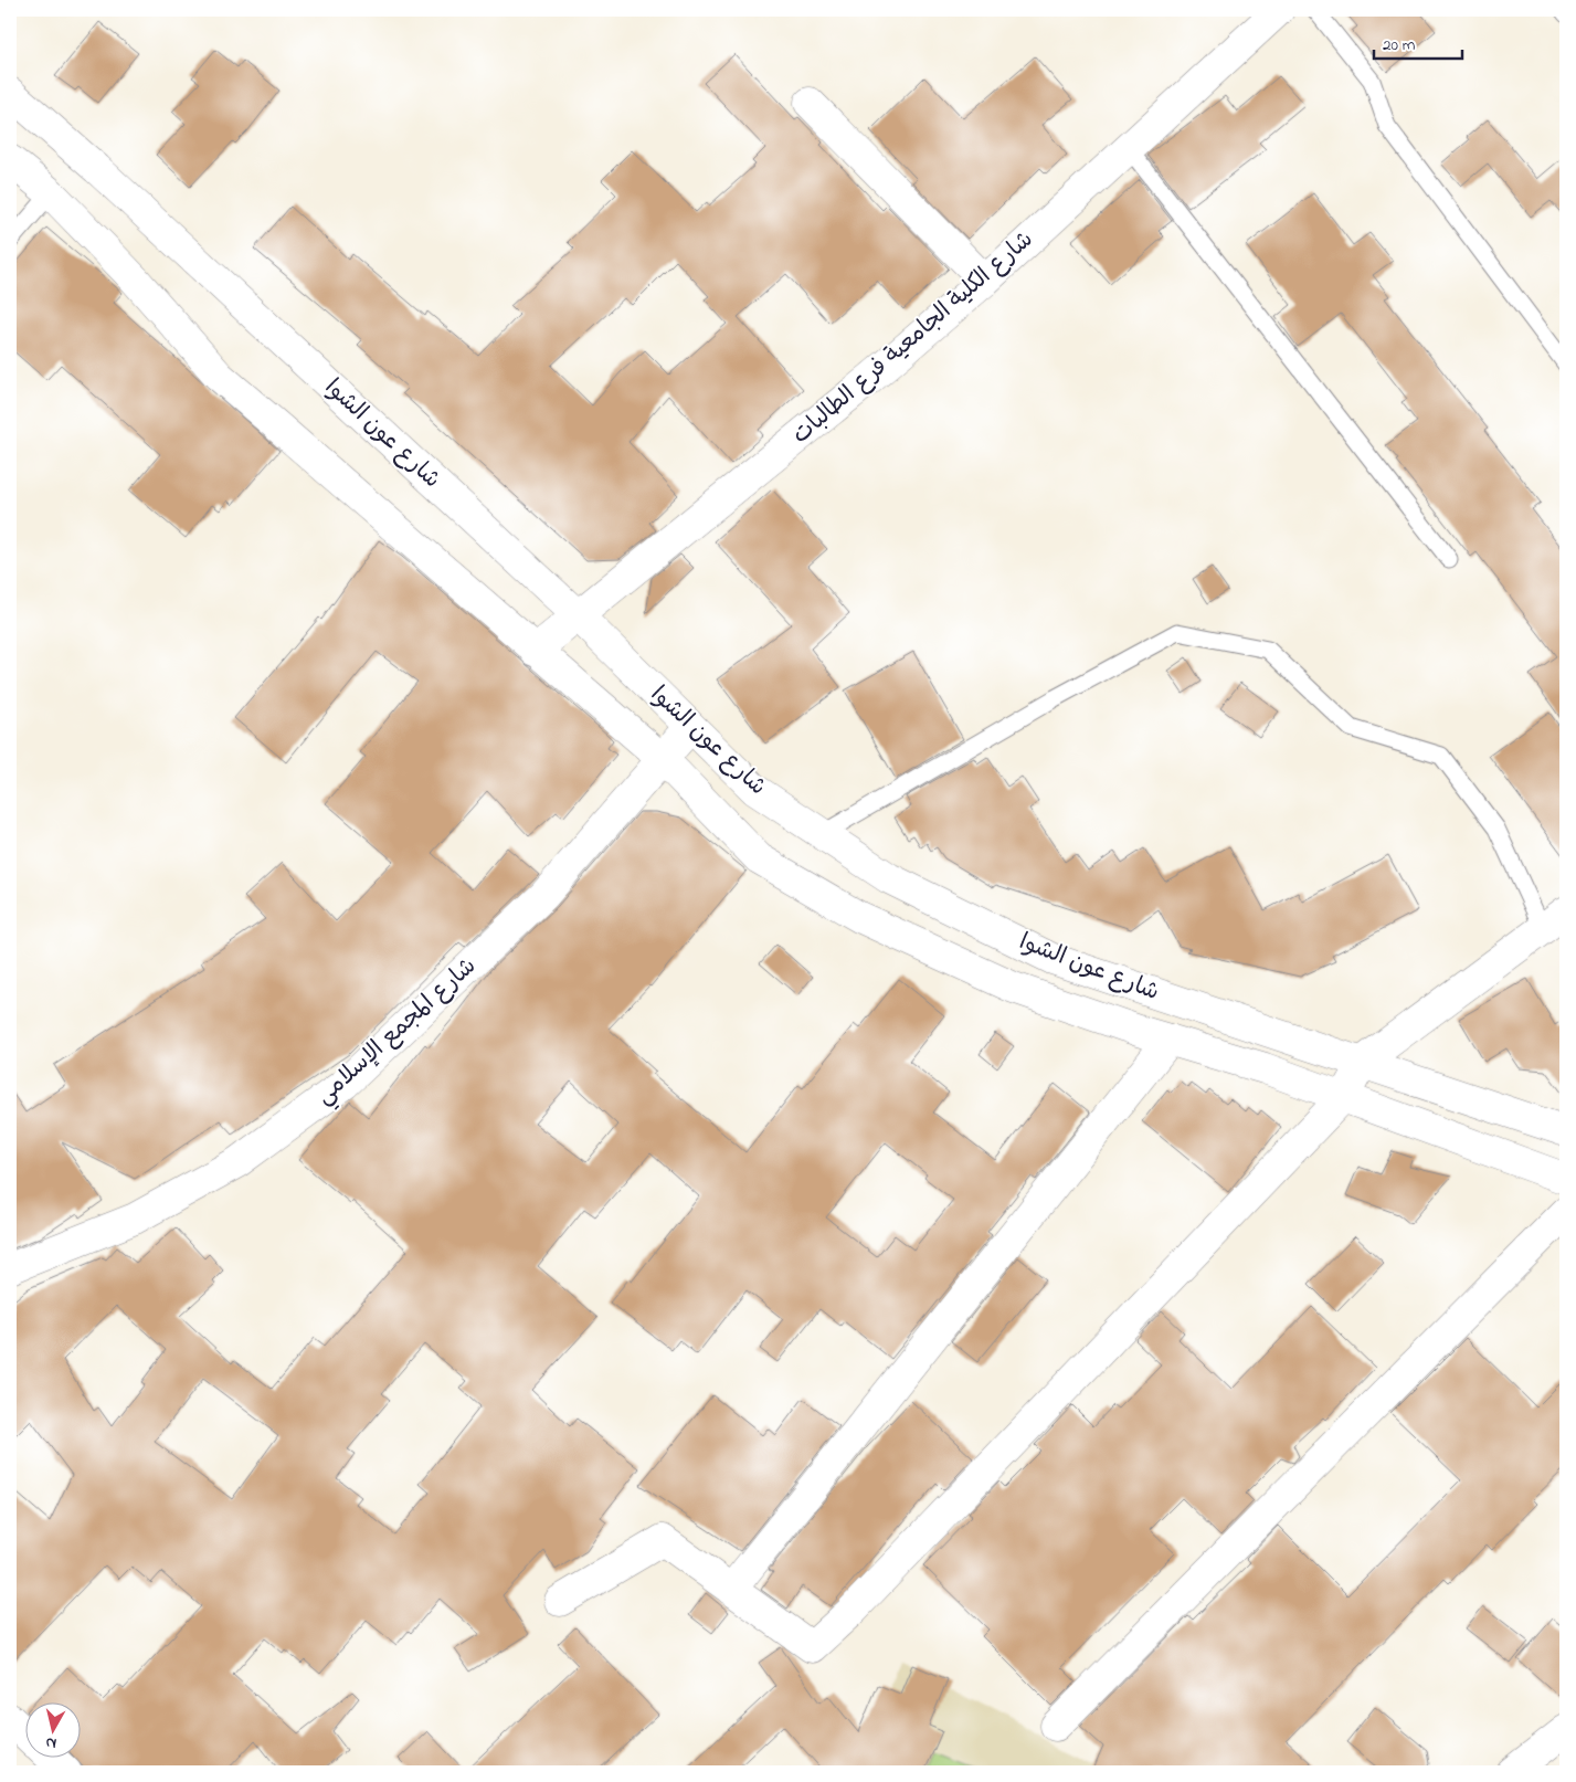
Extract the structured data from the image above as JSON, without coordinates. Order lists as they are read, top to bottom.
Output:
{
  "streets": {
    "street": ["شارع الكلية الجامعية فرع الطالبات", "شارع عون الشوا", "شارع المجمع الإسلامي"]
  },
  "crossings": [
    ["شارع الكلية الجامعية فرع الطالبات", "شارع عون الشوا"],
    ["شارع عون الشوا", "شارع المجمع الإسلامي"]
  ],
  "scale_bar": "20 m",
  "north": "bottom"
}
